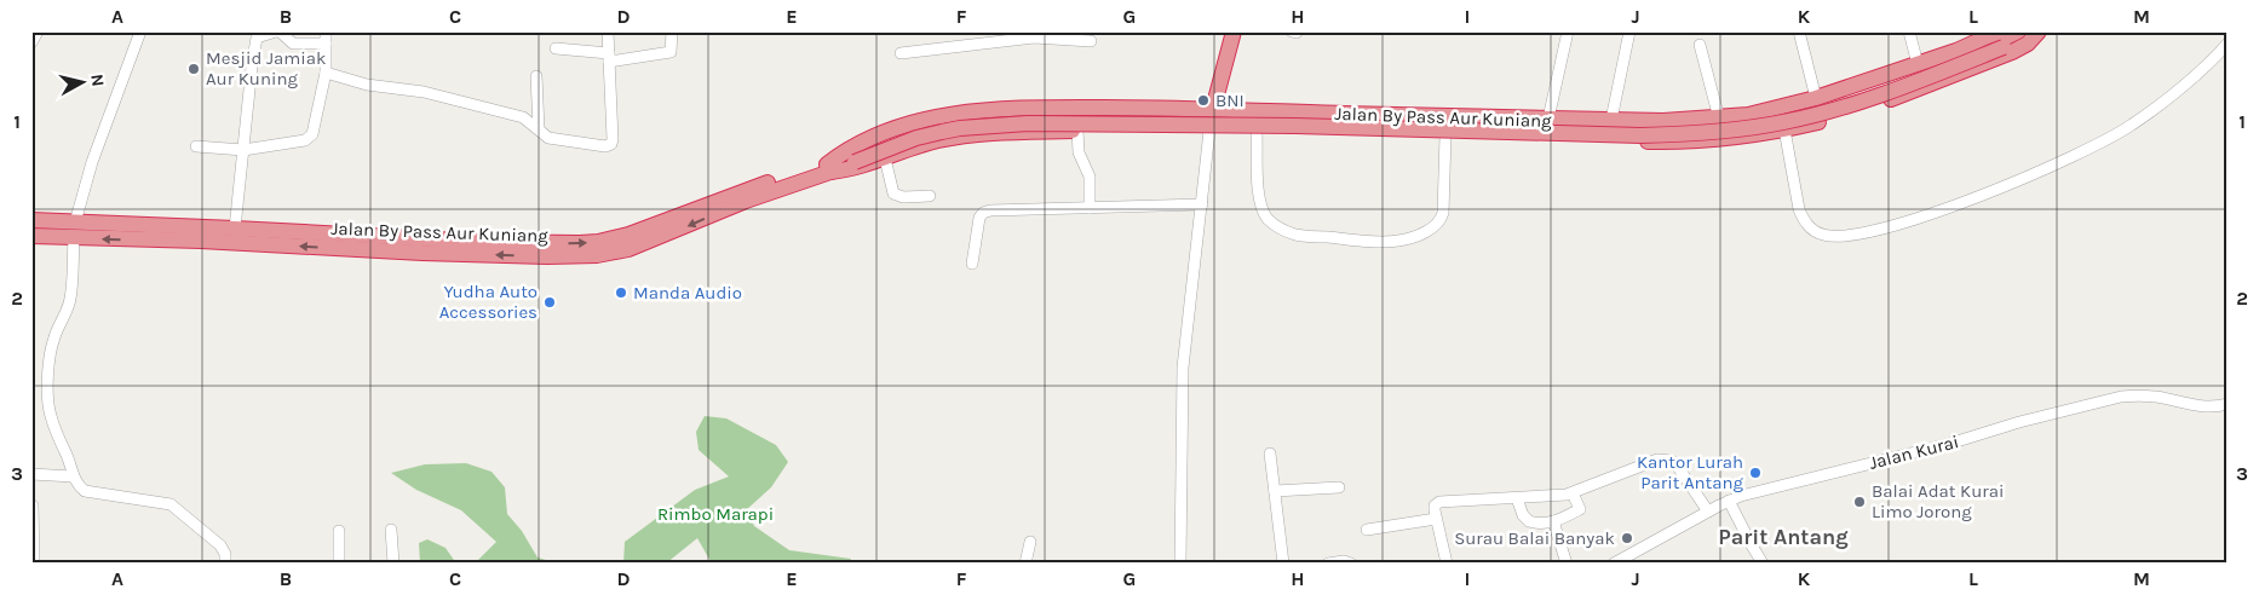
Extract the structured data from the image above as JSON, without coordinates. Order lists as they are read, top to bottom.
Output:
{
  "streets": {
    "highway": ["Jalan By Pass Aur Kuniang"],
    "street": ["Jalan Kurai"]
  },
  "districts": ["Parit Antang"],
  "parks": ["Rimbo Marapi"],
  "places": [
    "Mesjid Jamiak Aur Kuning",
    "BNI",
    "Manda Audio",
    "Yudha Auto Accessories",
    "Kantor Lurah Parit Antang",
    "Balai Adat Kurai Limo Jorong",
    "Surau Balai Banyak"
  ],
  "north": "right",
  "grid": {
    "columns": [
      "A",
      "B",
      "C",
      "D",
      "E",
      "F",
      "G",
      "H",
      "I",
      "J",
      "K",
      "L",
      "M"
    ],
    "rows": ["1", "2", "3"]
  }
}
